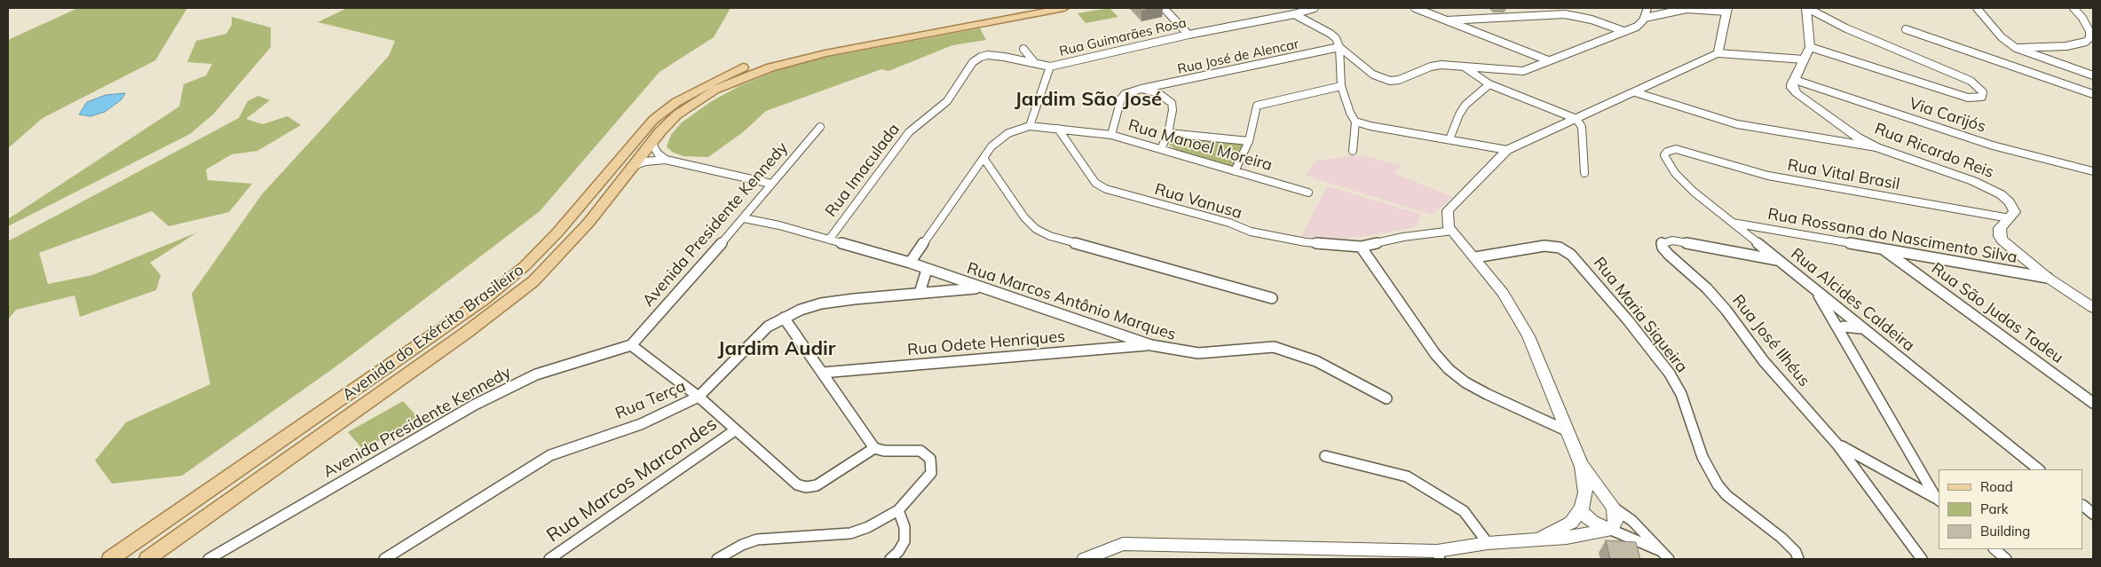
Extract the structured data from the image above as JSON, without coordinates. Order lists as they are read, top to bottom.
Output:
{
  "streets": {
    "main road": ["Rua Ricardo Reis", "Avenida do Exército Brasileiro"],
    "street": [
      "Rua Guimarães Rosa",
      "Rua José de Alencar",
      "Via Carijós",
      "Rua Manoel Moreira",
      "Rua Imaculada",
      "Rua Vital Brasil",
      "Rua Vanusa",
      "Avenida Presidente Kennedy",
      "Rua Rossana do Nascimento Silva",
      "Rua Alcides Caldeira",
      "Rua Marcos Antônio Marques",
      "Rua São Judas Tadeu",
      "Rua Maria Siqueira",
      "Rua José Ilhéus",
      "Rua Odete Henriques",
      "Rua Terça",
      "Rua Marcos Marcondes"
    ]
  },
  "crossings": [
    ["Rua Guimarães Rosa", "Rua Manoel Moreira"],
    ["Rua Guimarães Rosa", "Rua Imaculada"],
    ["Rua José de Alencar", "Rua Manoel Moreira"],
    ["Via Carijós", "Rua Ricardo Reis"],
    ["Rua Manoel Moreira", "Rua Vanusa"],
    ["Rua Ricardo Reis", "Rua Vital Brasil"],
    ["Rua Imaculada", "Rua Marcos Antônio Marques"],
    ["Rua Vital Brasil", "Rua Alcides Caldeira"],
    ["Avenida Presidente Kennedy", "Rua Marcos Antônio Marques"],
    ["Rua Rossana do Nascimento Silva", "Rua Alcides Caldeira"],
    ["Rua Rossana do Nascimento Silva", "Rua São Judas Tadeu"],
    ["Rua Alcides Caldeira", "Rua José Ilhéus"],
    ["Rua Marcos Antônio Marques", "Rua Odete Henriques"],
    ["Rua Marcos Antônio Marques", "Rua Terça"]
  ],
  "districts": ["Jardim São José", "Jardim Audir"],
  "legend": ["Road", "Park", "Building"]
}
